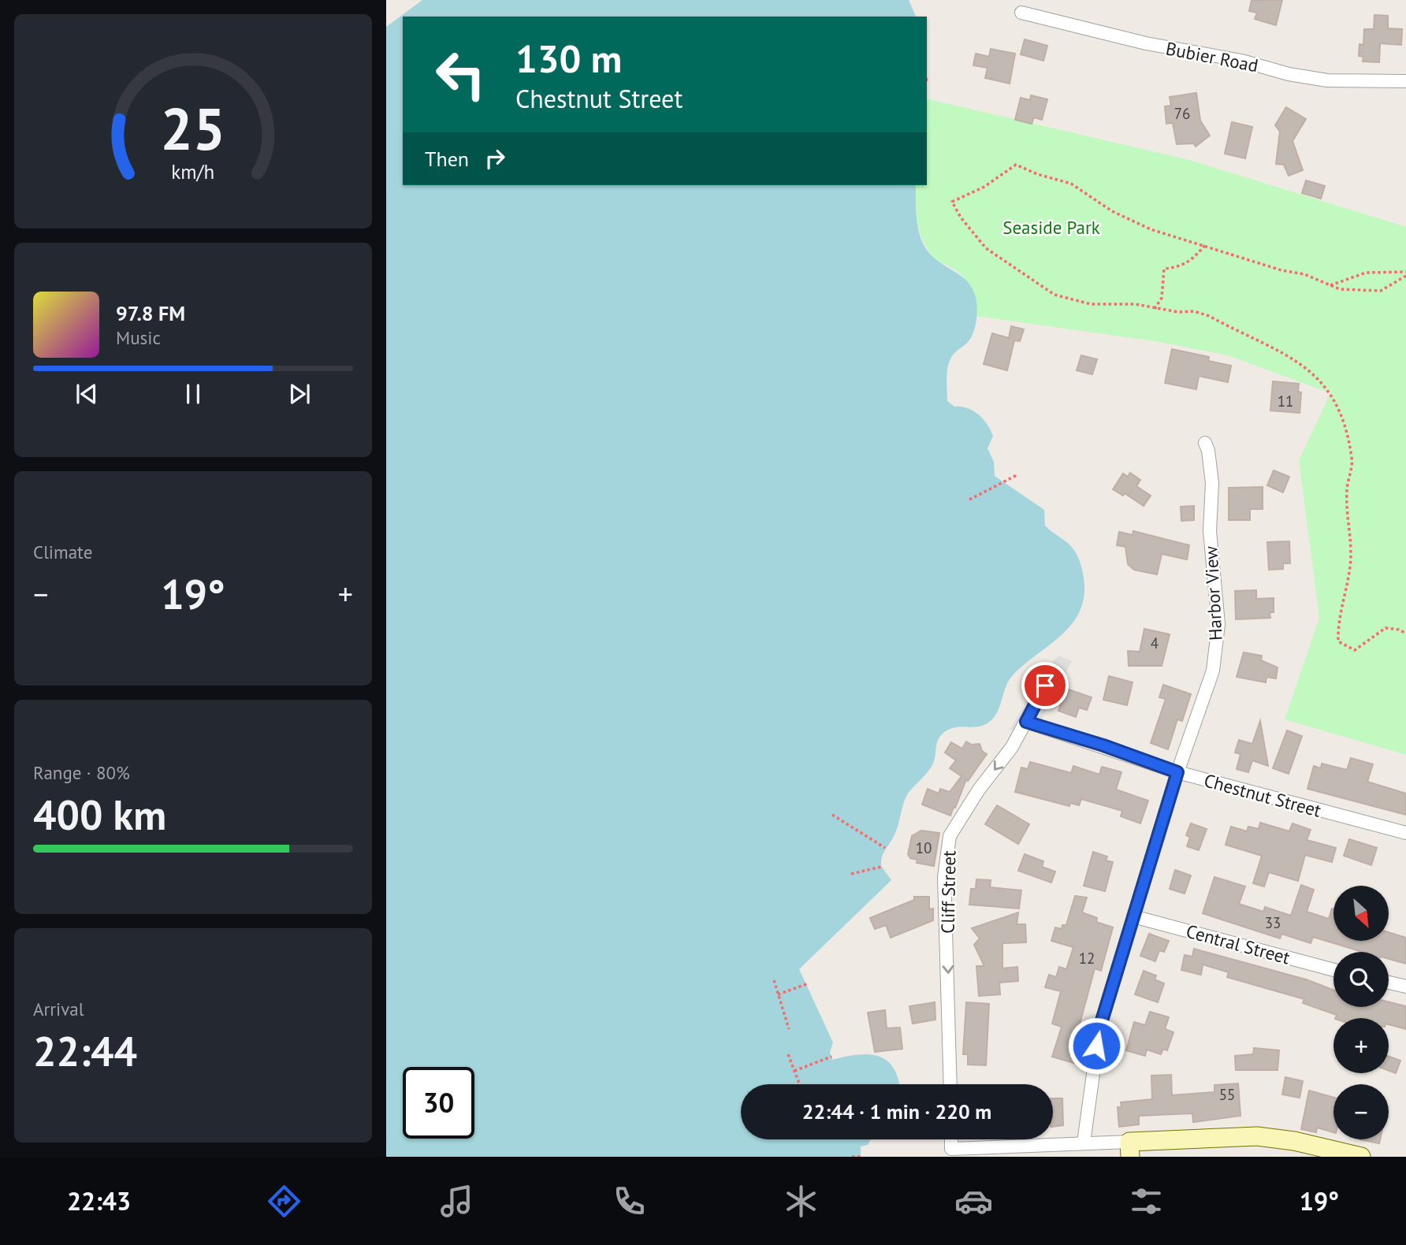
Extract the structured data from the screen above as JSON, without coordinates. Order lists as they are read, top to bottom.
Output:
{
  "streets": {
    "street": [
      "Bubier Road",
      "Harbor View",
      "Chestnut Street",
      "Cliff Street",
      "Central Street"
    ]
  },
  "crossings": [
    ["Harbor View", "Chestnut Street"],
    ["Harbor View", "Central Street"],
    ["Chestnut Street", "Cliff Street"]
  ],
  "one_way": ["Cliff Street"],
  "parks": ["Seaside Park"],
  "house_numbers": [
    "76",
    "11",
    "4",
    "10",
    "33",
    "12",
    "55"
  ],
  "north": "bottom right",
  "page": {
    "turn": ["130 m", "Chestnut Street"],
    "then": "Then",
    "song": ["97.8 FM", "Music"],
    "tile": [
      "Climate",
      ["Range · 80%", "400 km"],
      ["Arrival", "22:44"]
    ],
    "heat": ["−", "19°", "+"],
    "map_buttons": ["+", "−"],
    "limit": "30",
    "trip": "22:44 · 1 min · 220 m",
    "tabs": ["22:43", "19°"],
    "gauge": ["25", "km/h"]
  }
}
